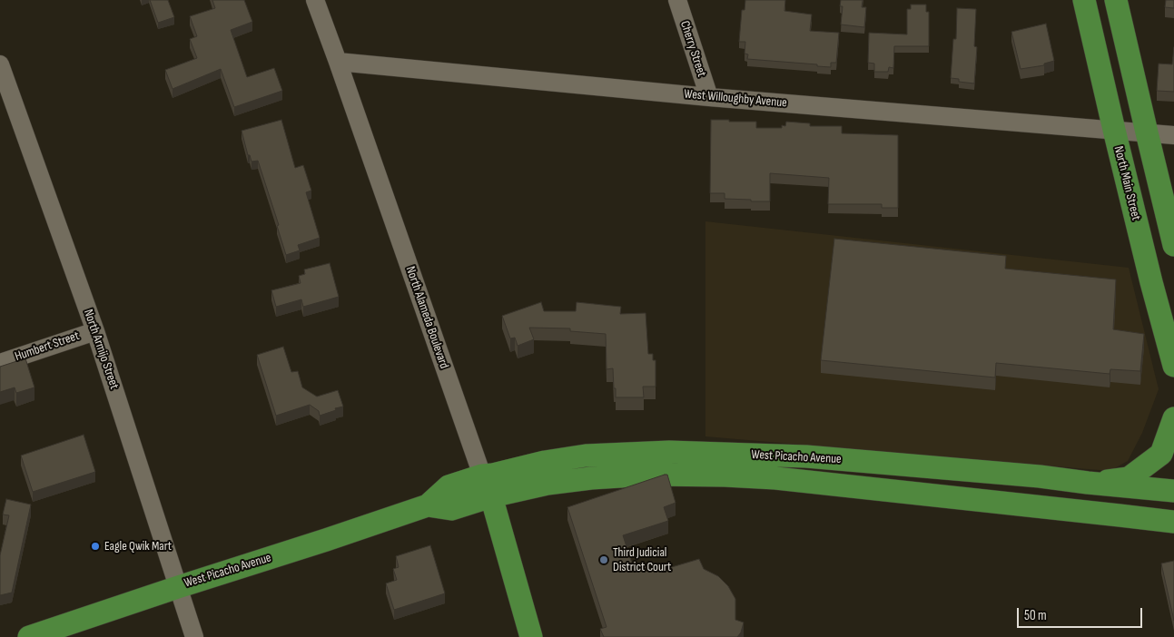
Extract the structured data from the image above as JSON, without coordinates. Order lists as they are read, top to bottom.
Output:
{
  "streets": {
    "main road": ["North Main Street", "North Alameda Boulevard", "West Picacho Avenue"],
    "street": [
      "Cherry Street",
      "West Willoughby Avenue",
      "Humbert Street",
      "North Armijo Street"
    ]
  },
  "crossings": [
    ["Cherry Street", "West Willoughby Avenue"],
    ["West Willoughby Avenue", "North Main Street"],
    ["West Willoughby Avenue", "North Alameda Boulevard"],
    ["North Alameda Boulevard", "West Picacho Avenue"],
    ["Humbert Street", "North Armijo Street"],
    ["North Armijo Street", "West Picacho Avenue"]
  ],
  "places": ["Eagle Qwik Mart", "Third Judicial District Court"],
  "scale_bar": "50 m"
}
